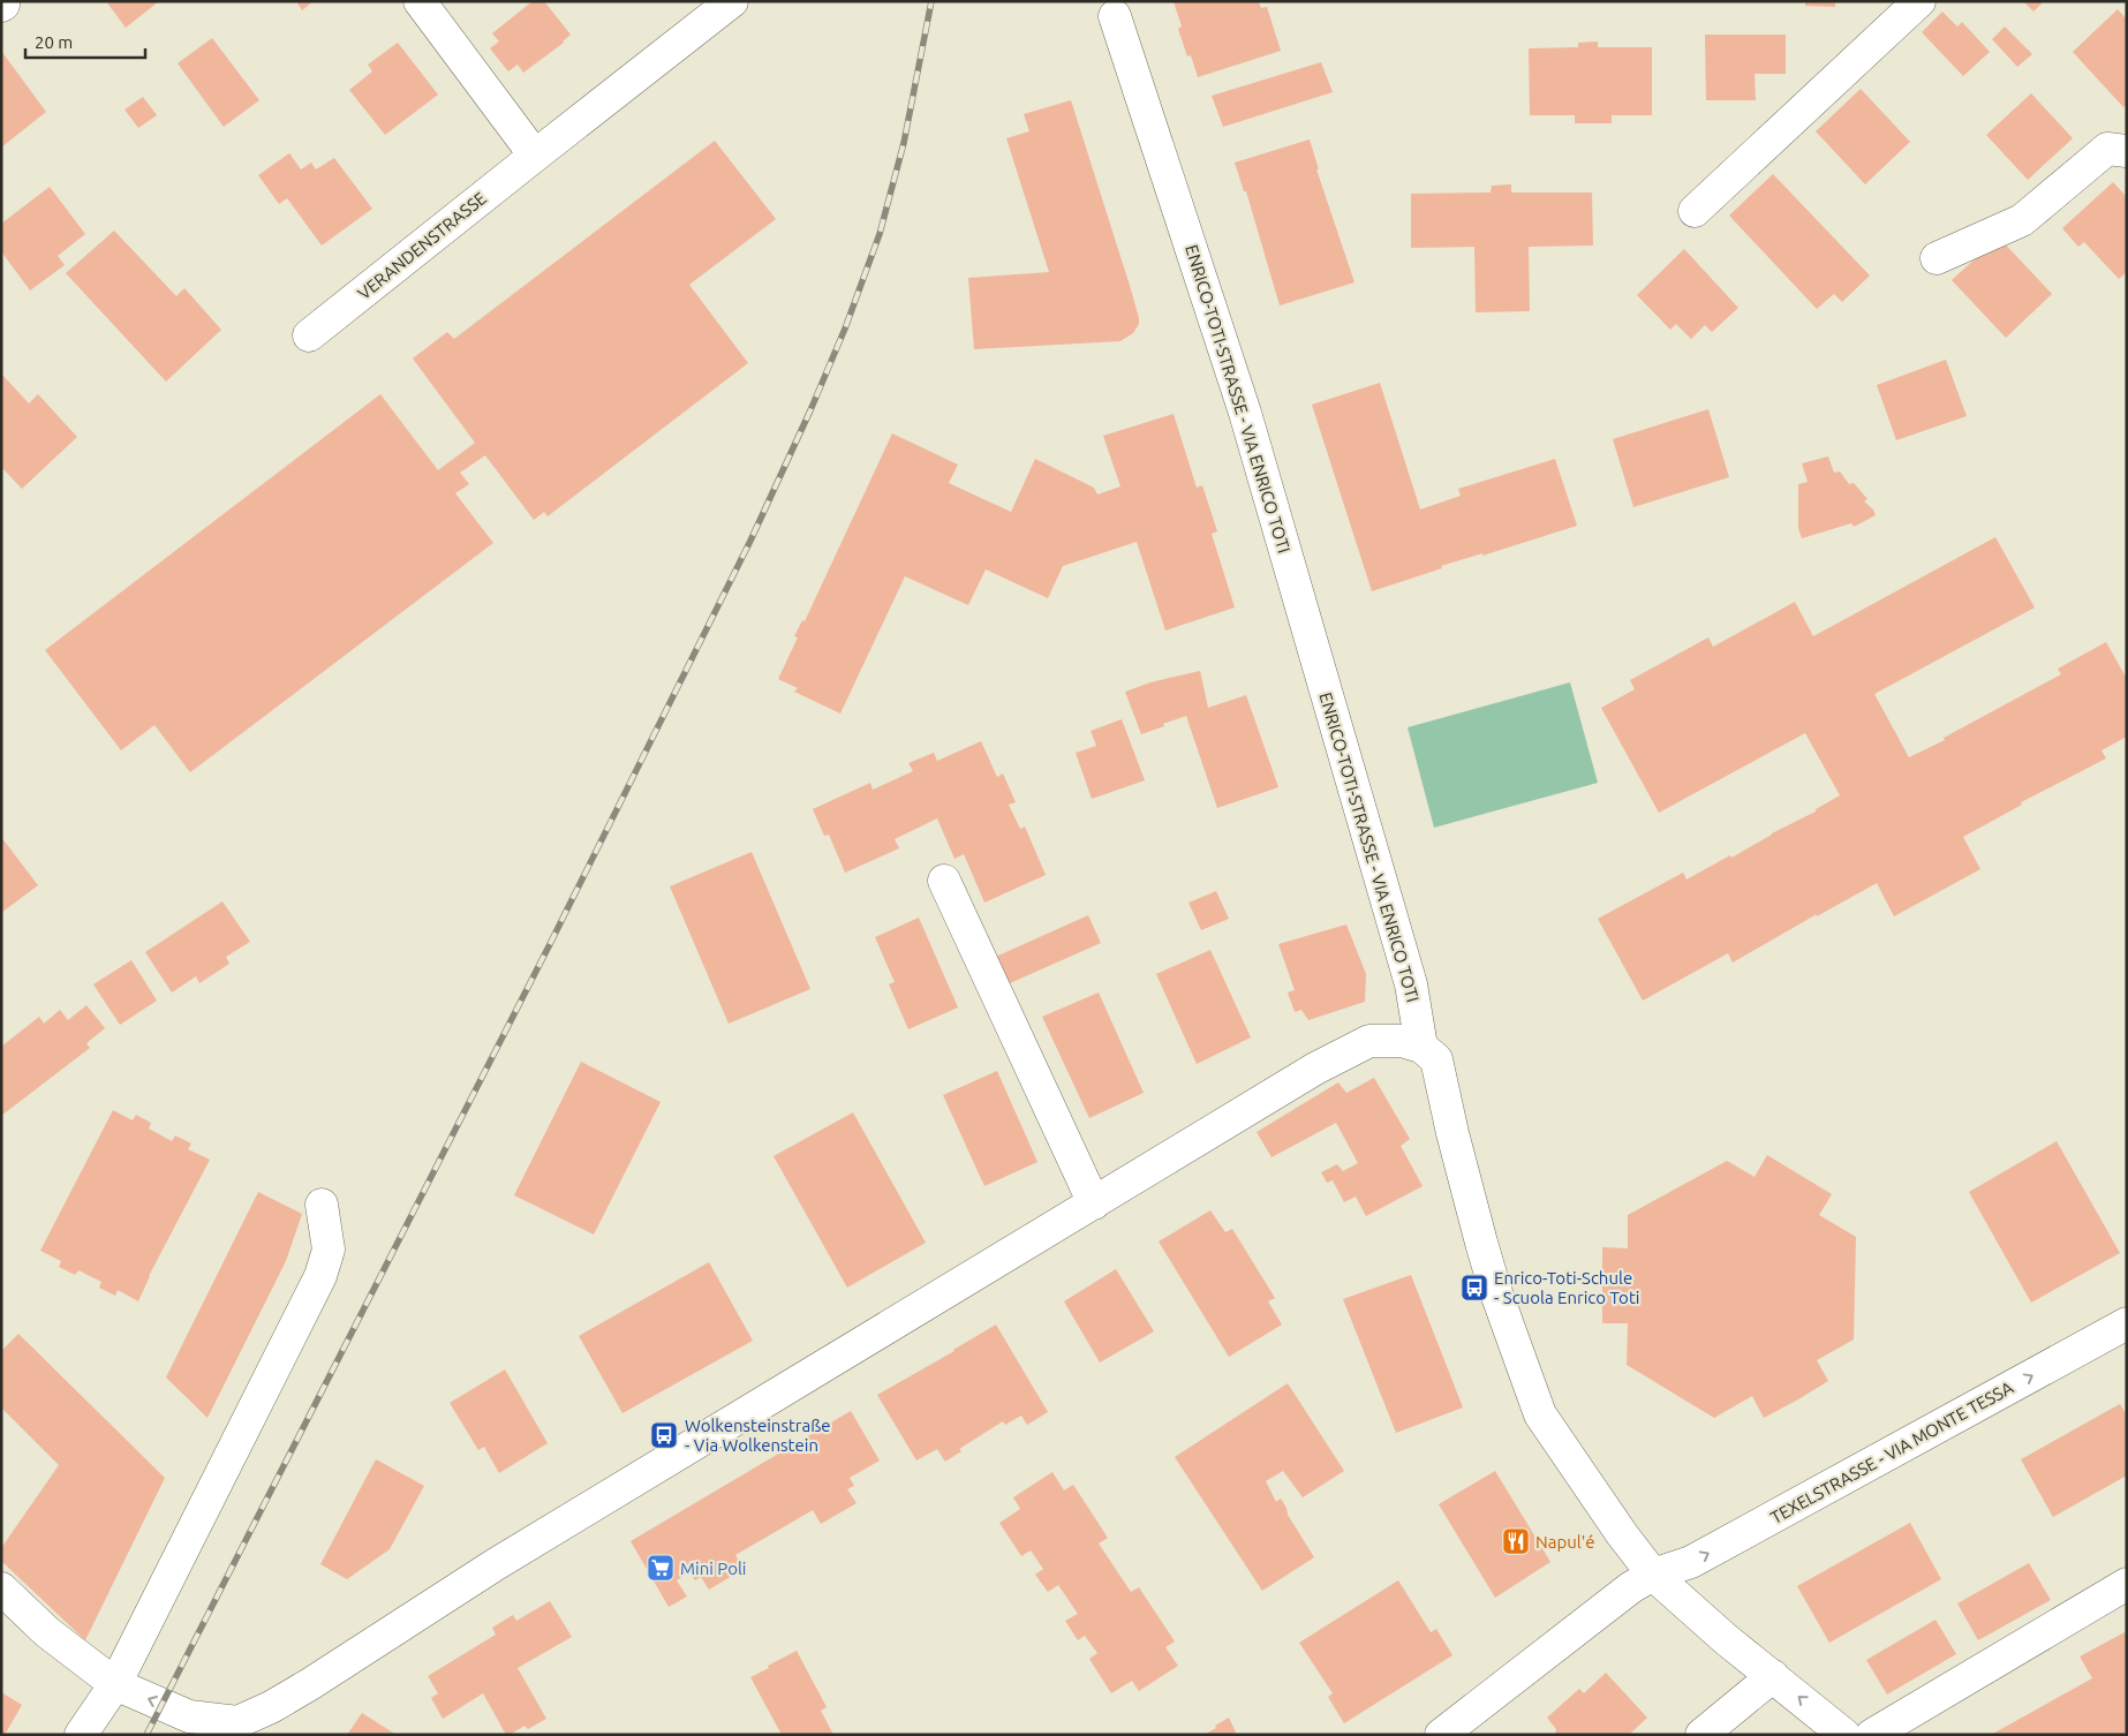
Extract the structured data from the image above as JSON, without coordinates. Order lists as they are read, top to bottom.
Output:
{
  "streets": {
    "street": ["VERANDENSTRASSE", "ENRICO-TOTI-STRASSE - VIA ENRICO TOTI", "TEXELSTRASSE - VIA MONTE TESSA"]
  },
  "crossings": [
    ["ENRICO-TOTI-STRASSE - VIA ENRICO TOTI", "TEXELSTRASSE - VIA MONTE TESSA"]
  ],
  "places": {
    "bus stop": ["Enrico-Toti-Schule - Scuola Enrico Toti", "Wolkensteinstraße - Via Wolkenstein"],
    "restaurant": ["Napul'é"],
    "supermarket": ["Mini Poli"]
  },
  "scale_bar": "20 m"
}
